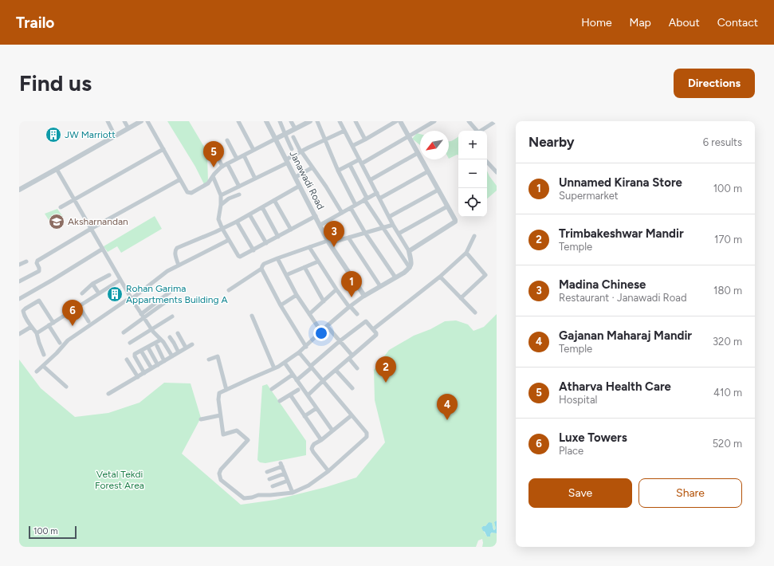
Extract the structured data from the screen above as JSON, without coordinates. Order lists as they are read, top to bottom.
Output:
{
  "streets": {
    "street": ["Janawadi Road"]
  },
  "parks": ["Vetal Tekdi Forest Area"],
  "places": {
    "building": ["JW Marriott", "Rohan Garima Appartments Building A"],
    "school or university": ["Aksharnandan"]
  },
  "scale_bar": "100 m",
  "north": "bottom left",
  "page": {
    "header": "Trailo",
    "nav": [
      "Home",
      "Map",
      "About",
      "Contact"
    ],
    "buttons": [
      "Directions",
      ["Save", "Share"]
    ],
    "title": "Find us",
    "heading": ["Nearby", "6 results"],
    "map_buttons": ["+", "−"],
    "pins": [
      "5",
      "3",
      "1",
      "6",
      "2",
      "4"
    ],
    "list": [
      {
        "mark": "1",
        "name": "Unnamed Kirana Store",
        "note": "Supermarket",
        "value": "100 m"
      },
      {
        "mark": "2",
        "name": "Trimbakeshwar Mandir",
        "note": "Temple",
        "value": "170 m"
      },
      {
        "mark": "3",
        "name": "Madina Chinese",
        "note": "Restaurant · Janawadi Road",
        "value": "180 m"
      },
      {
        "mark": "4",
        "name": "Gajanan Maharaj Mandir",
        "note": "Temple",
        "value": "320 m"
      },
      {
        "mark": "5",
        "name": "Atharva Health Care",
        "note": "Hospital",
        "value": "410 m"
      },
      {
        "mark": "6",
        "name": "Luxe Towers",
        "note": "Place",
        "value": "520 m"
      }
    ],
    "scale": "100 m"
  }
}
